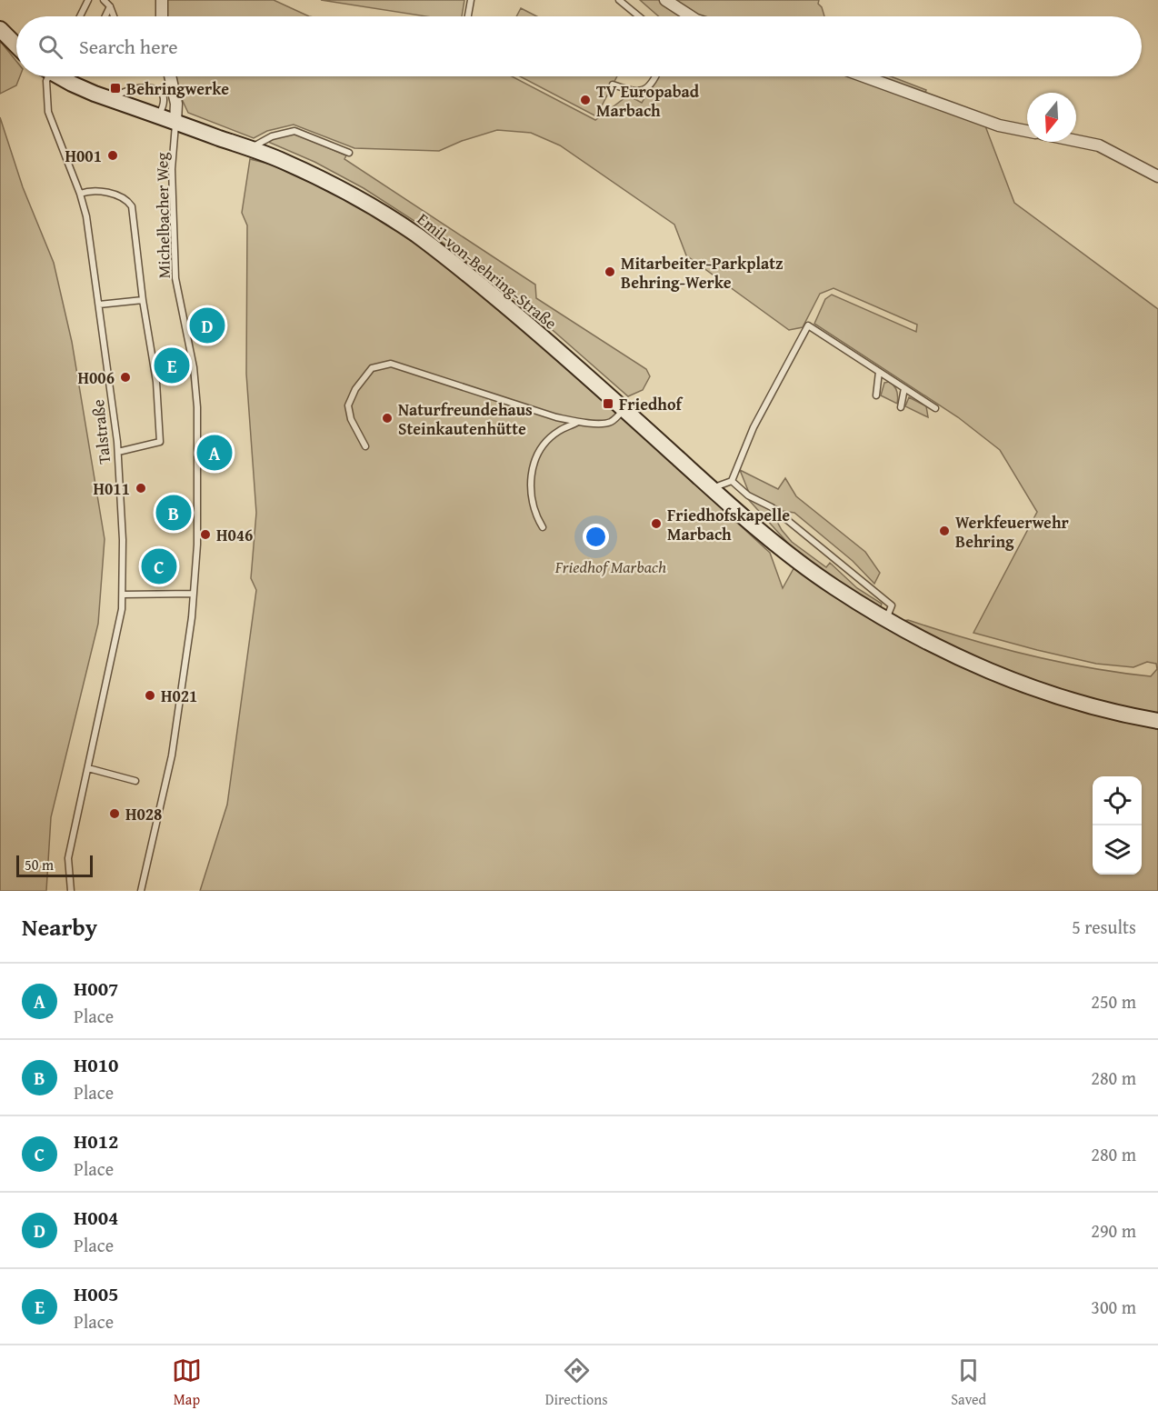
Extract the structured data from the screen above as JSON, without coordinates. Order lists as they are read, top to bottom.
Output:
{
  "streets": {
    "main road": ["Emil-von-Behring-Straße"],
    "lane": ["Michelbacher Weg", "Talstraße"]
  },
  "crossings": [
    ["Michelbacher Weg", "Emil-von-Behring-Straße"]
  ],
  "parks": ["Friedhof Marbach"],
  "places": {
    "transit": ["Behringwerke", "Friedhof"],
    "other": [
      "TV Europabad Marbach",
      "H001",
      "Mitarbeiter-Parkplatz Behring-Werke",
      "H006",
      "Naturfreundehaus Steinkautenhütte",
      "H011",
      "Friedhofskapelle Marbach",
      "Werkfeuerwehr Behring",
      "H046",
      "H021",
      "H028"
    ]
  },
  "scale_bar": "50 m",
  "north": "bottom",
  "page": {
    "search": "Search here",
    "pins": [
      "D",
      "E",
      "A",
      "B",
      "C"
    ],
    "scale": "50 m",
    "heading": ["Nearby", "5 results"],
    "list": [
      {
        "mark": "A",
        "name": "H007",
        "note": "Place",
        "value": "250 m"
      },
      {
        "mark": "B",
        "name": "H010",
        "note": "Place",
        "value": "280 m"
      },
      {
        "mark": "C",
        "name": "H012",
        "note": "Place",
        "value": "280 m"
      },
      {
        "mark": "D",
        "name": "H004",
        "note": "Place",
        "value": "290 m"
      },
      {
        "mark": "E",
        "name": "H005",
        "note": "Place",
        "value": "300 m"
      }
    ],
    "nav": ["Map", "Directions", "Saved"]
  }
}
